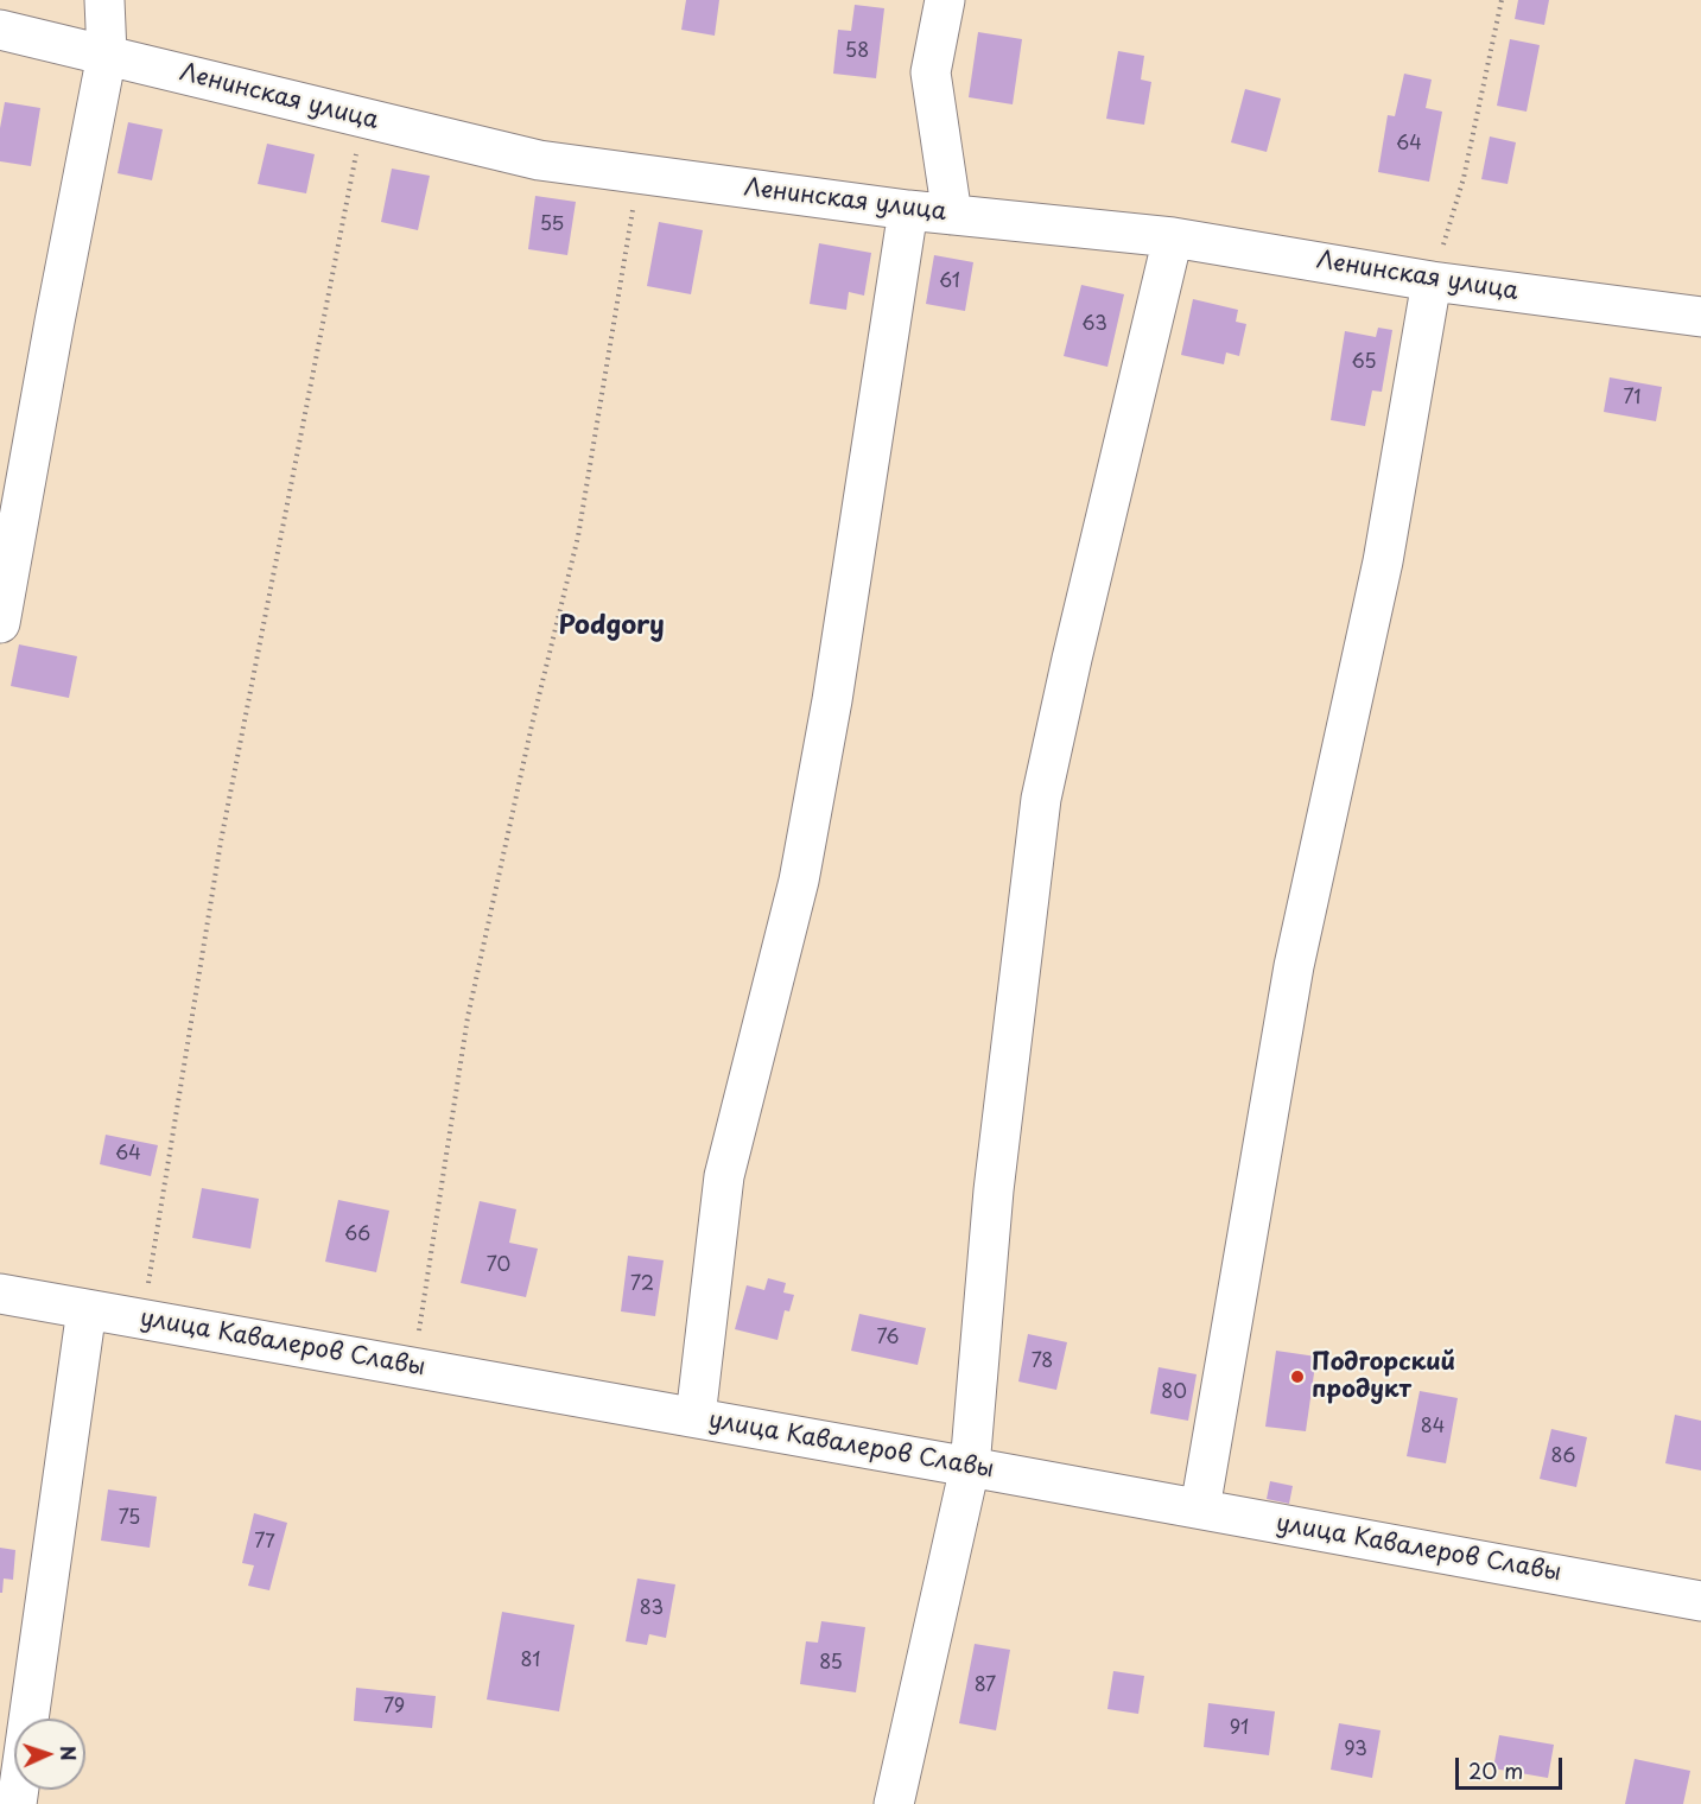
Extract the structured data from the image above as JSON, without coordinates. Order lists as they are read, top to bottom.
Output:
{
  "streets": {
    "street": ["Ленинская улица", "улица Кавалеров Славы"]
  },
  "districts": ["Podgory"],
  "places": ["Подгорский продукт"],
  "house_numbers": [
    "58",
    "64",
    "55",
    "61",
    "63",
    "65",
    "71",
    "64",
    "66",
    "70",
    "72",
    "76",
    "78",
    "80",
    "84",
    "86",
    "75",
    "77",
    "83",
    "81",
    "85",
    "87",
    "79",
    "91",
    "93"
  ],
  "scale_bar": "20 m",
  "north": "right"
}
